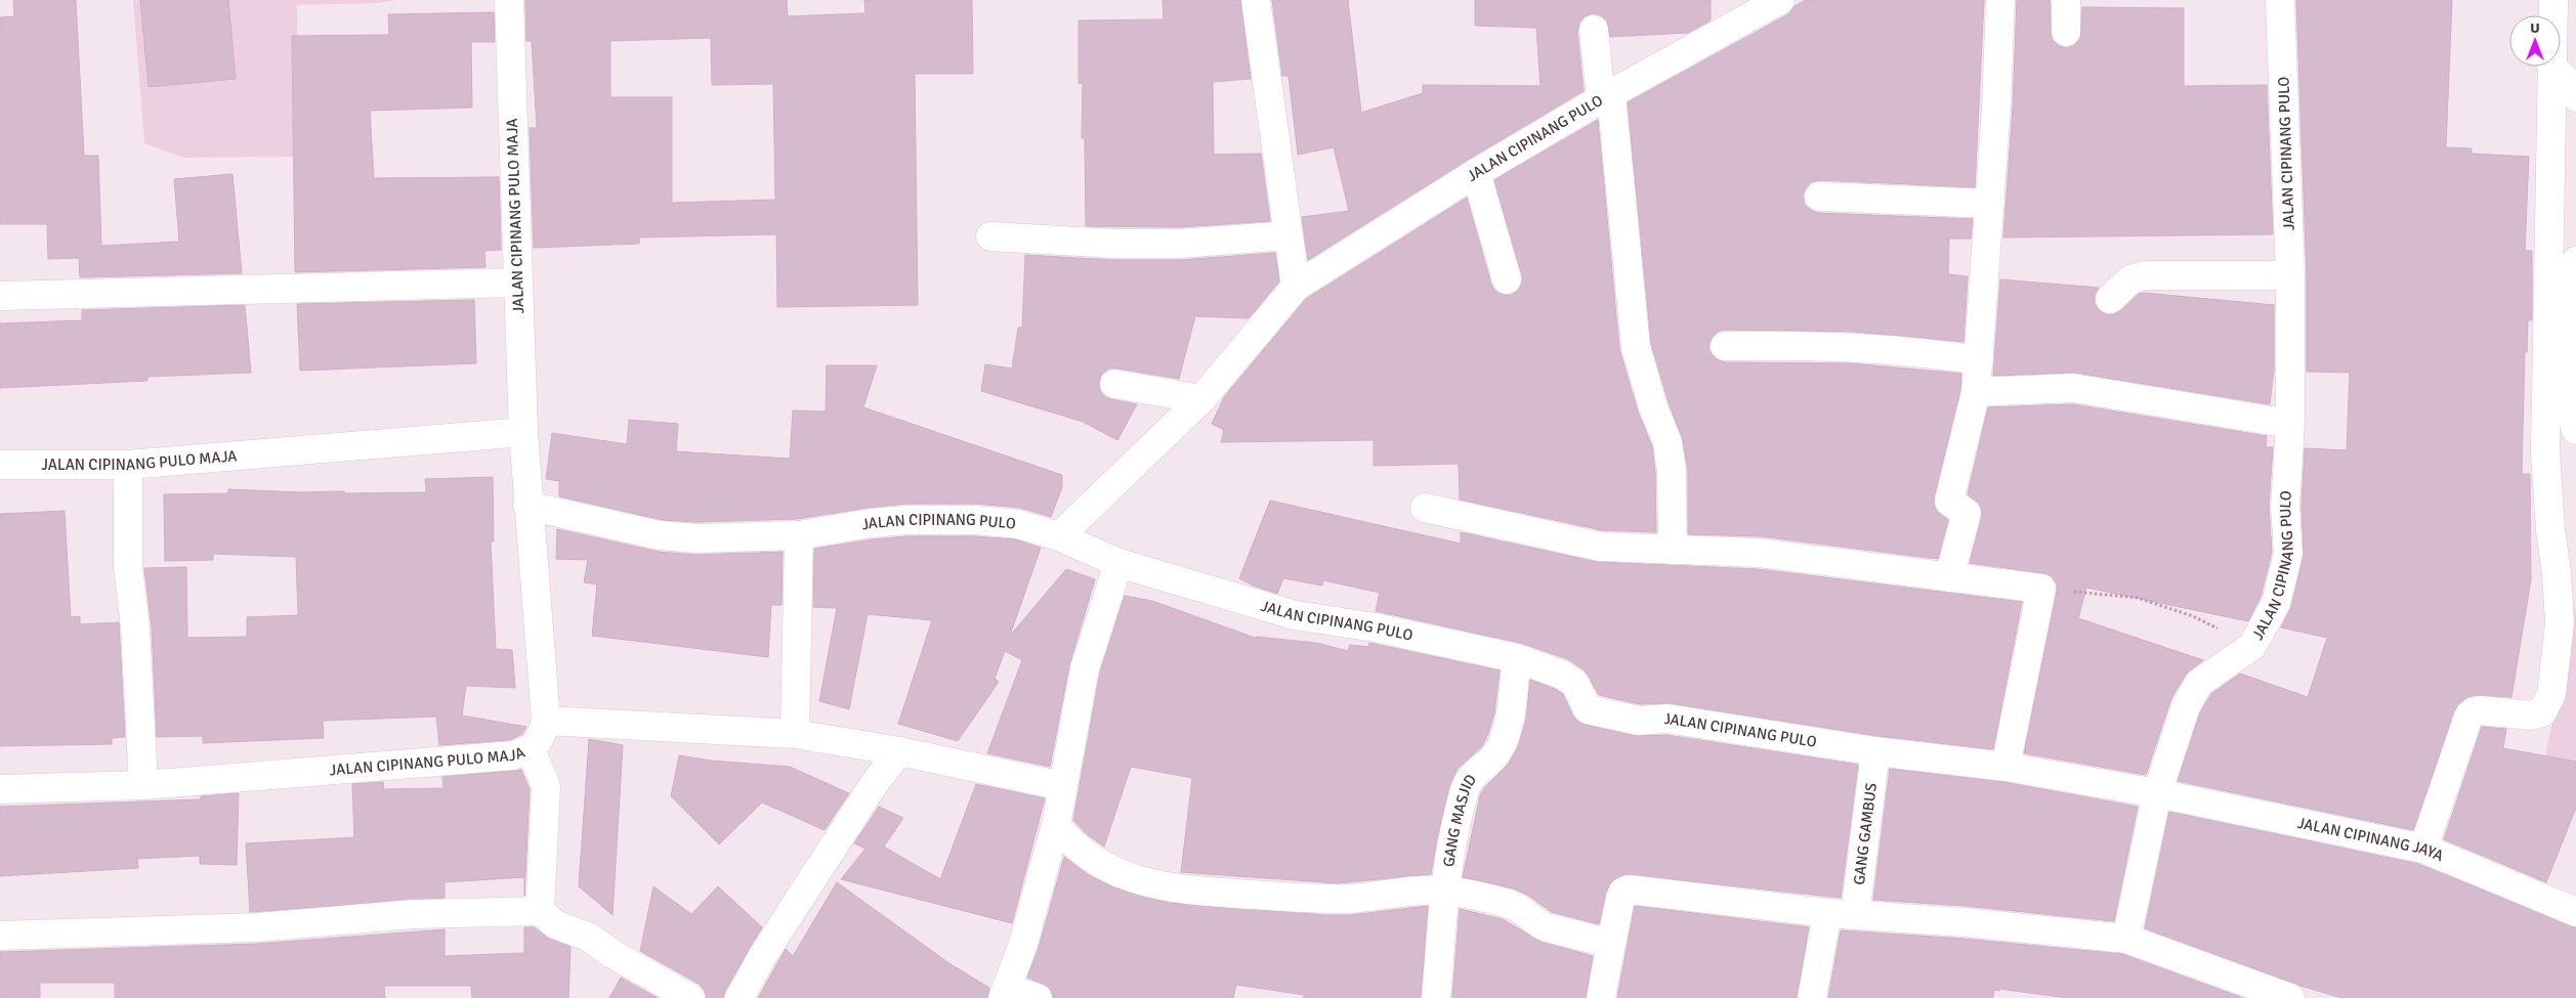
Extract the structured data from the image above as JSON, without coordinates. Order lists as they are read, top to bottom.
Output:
{
  "streets": {
    "street": [
      "JALAN CIPINANG PULO",
      "JALAN CIPINANG PULO MAJA",
      "GANG MASJID",
      "GANG GAMBUS",
      "JALAN CIPINANG JAYA"
    ]
  },
  "crossings": [
    ["JALAN CIPINANG PULO", "JALAN CIPINANG PULO MAJA"],
    ["JALAN CIPINANG PULO", "GANG MASJID"],
    ["JALAN CIPINANG PULO", "GANG GAMBUS"],
    ["JALAN CIPINANG PULO", "JALAN CIPINANG JAYA"]
  ],
  "north": "top"
}
